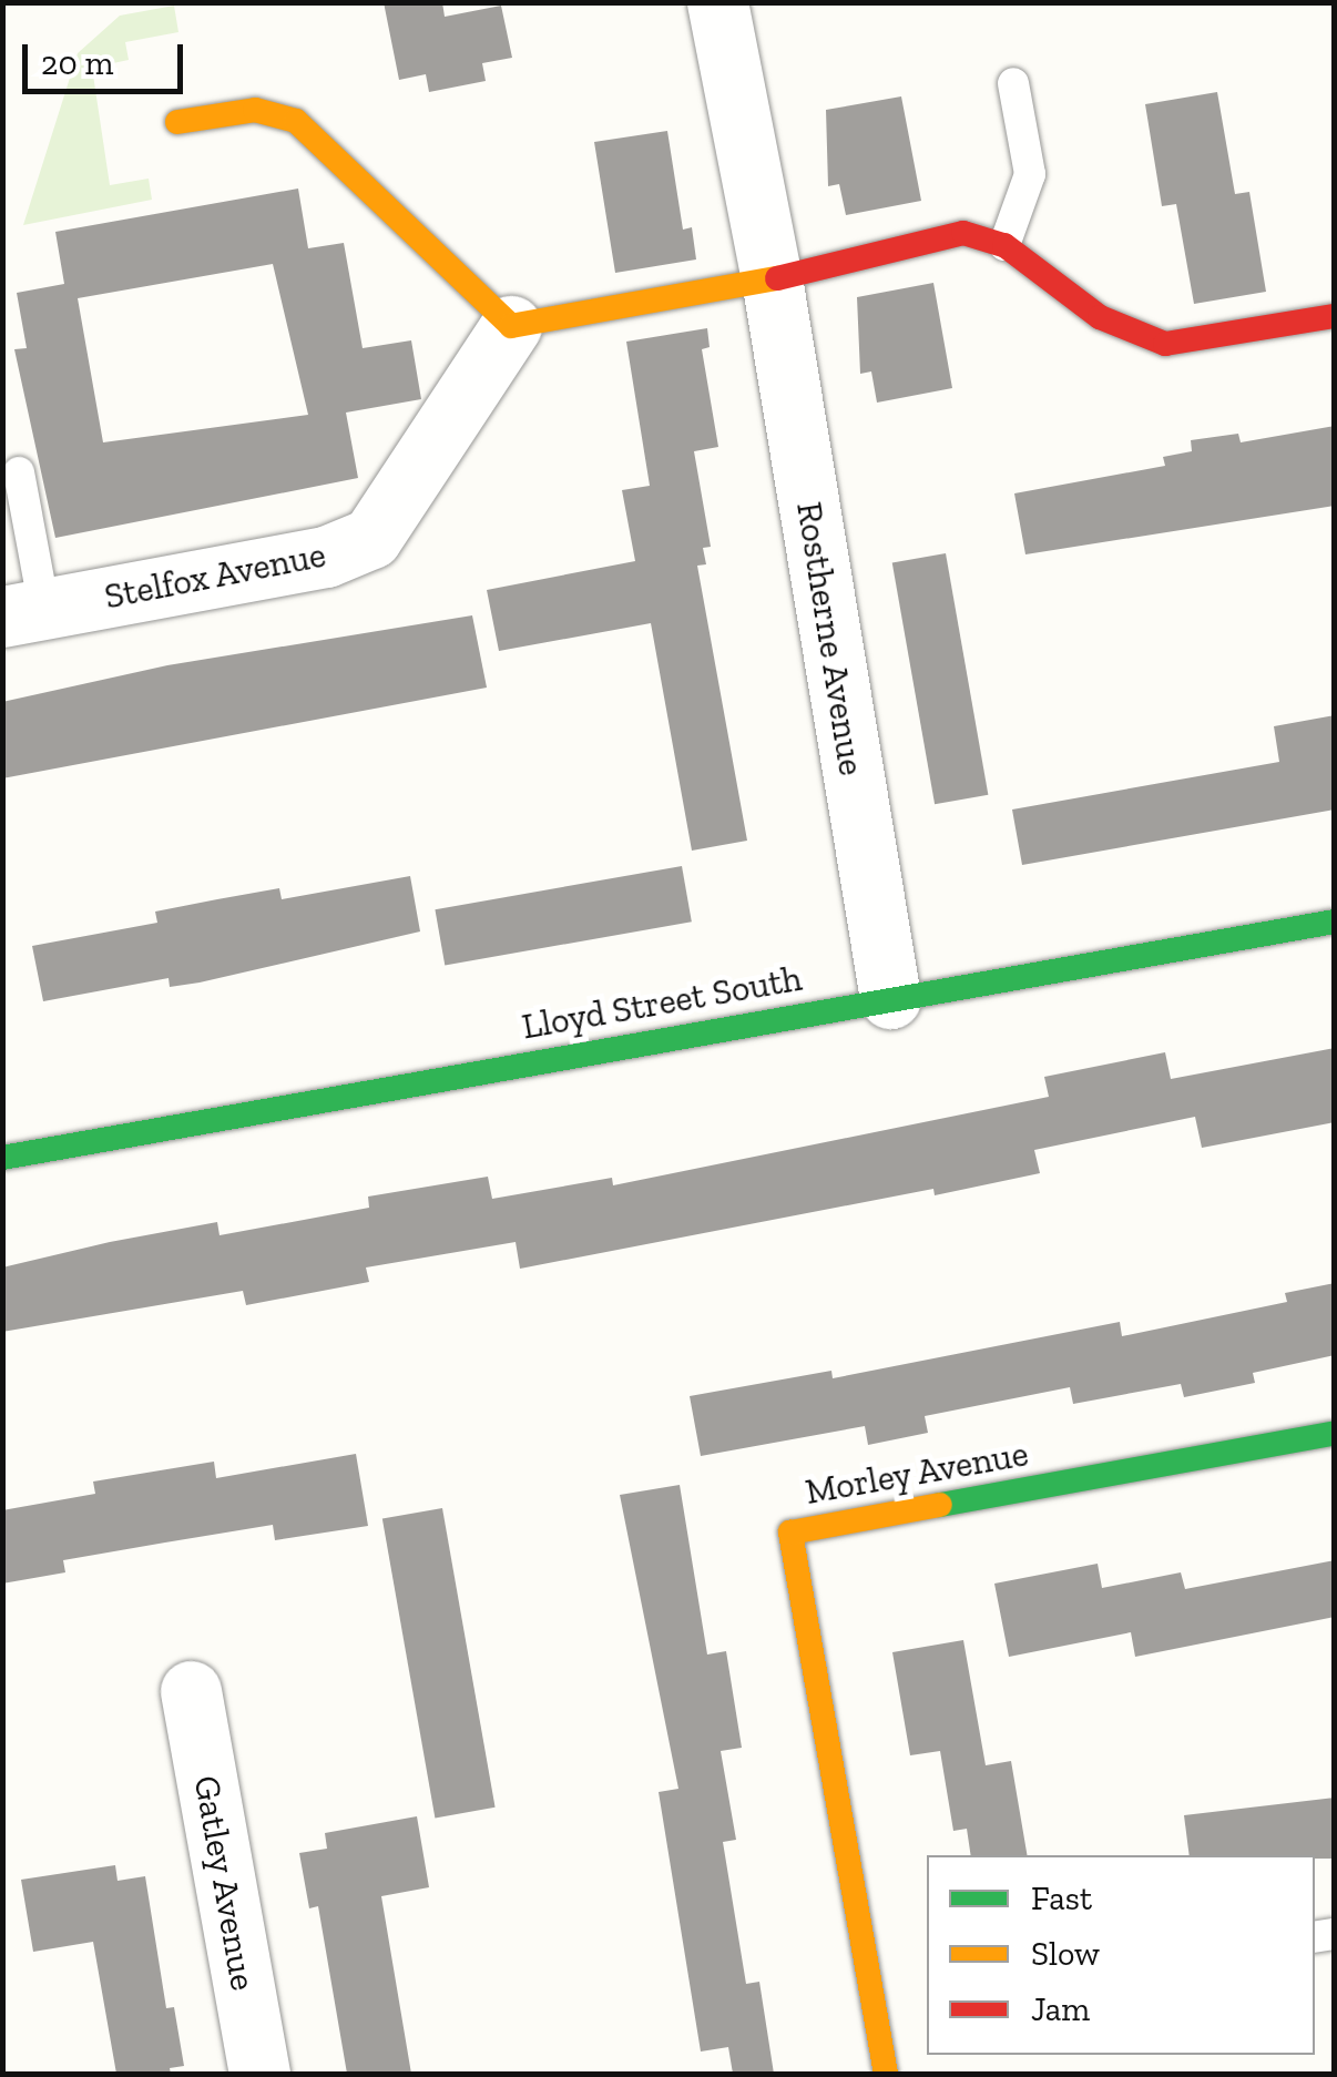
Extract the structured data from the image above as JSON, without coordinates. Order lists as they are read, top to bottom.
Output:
{
  "streets": {
    "street": [
      "Stelfox Avenue",
      "Rostherne Avenue",
      "Lloyd Street South",
      "Morley Avenue",
      "Gatley Avenue"
    ]
  },
  "crossings": [
    ["Rostherne Avenue", "Lloyd Street South"]
  ],
  "legend": ["Fast", "Slow", "Jam"],
  "scale_bar": "20 m"
}
